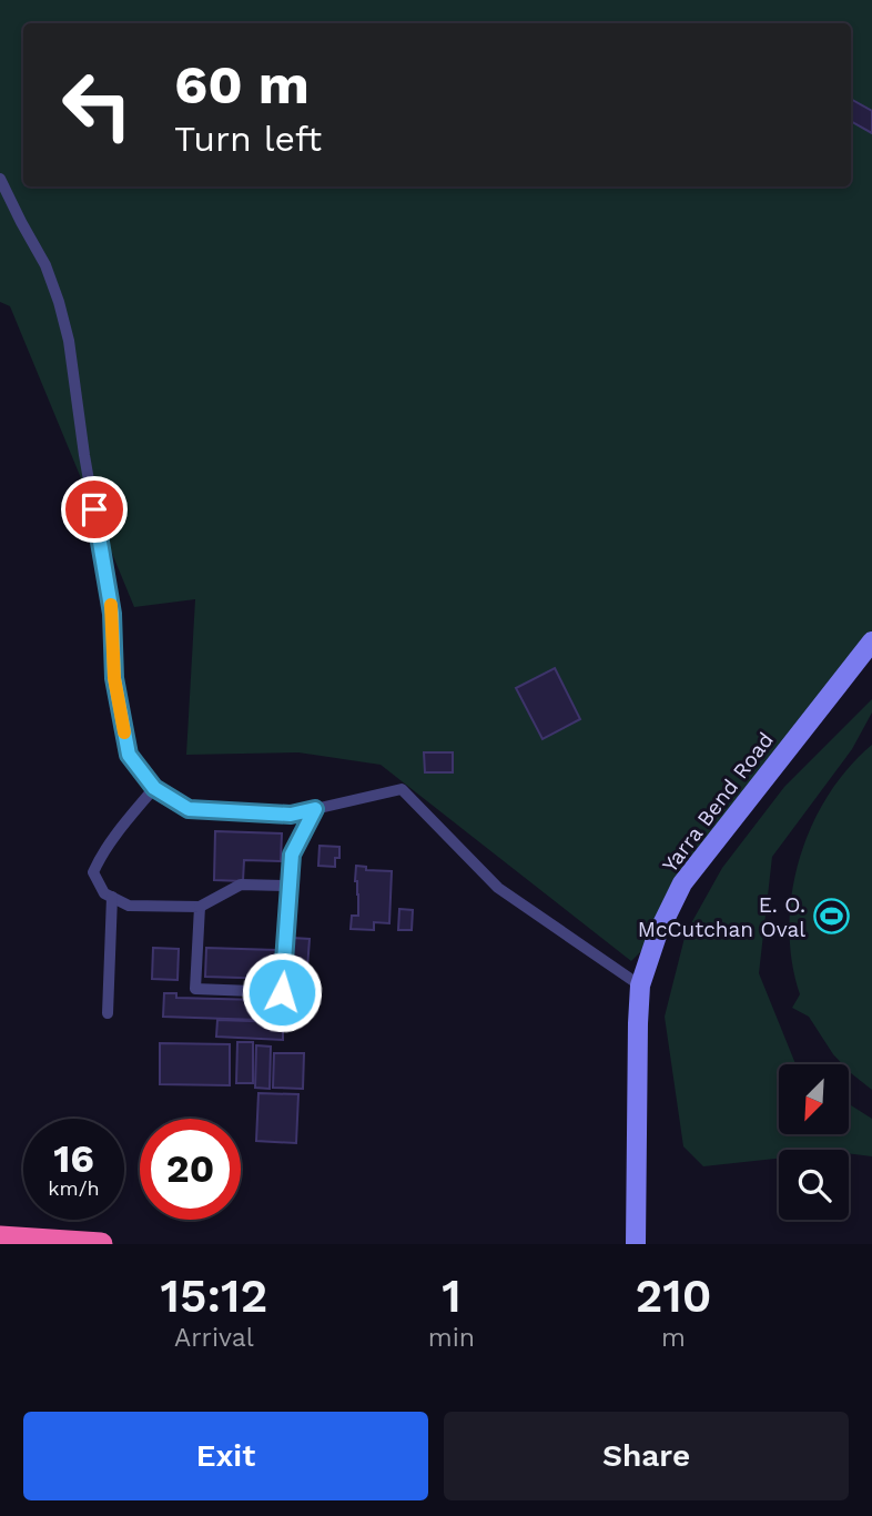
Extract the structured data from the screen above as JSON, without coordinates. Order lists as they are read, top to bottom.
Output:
{
  "streets": {
    "street": ["Yarra Bend Road"]
  },
  "places": {
    "sports": ["E. O. McCutchan Oval"]
  },
  "north": "bottom left",
  "page": {
    "turn": ["60 m", "Turn left"],
    "speed": "16 km/h",
    "limit": "20",
    "eta": [
      "15:12",
      "Arrival",
      "1",
      "min",
      "210",
      "m"
    ],
    "buttons": ["Exit", "Share"]
  }
}
